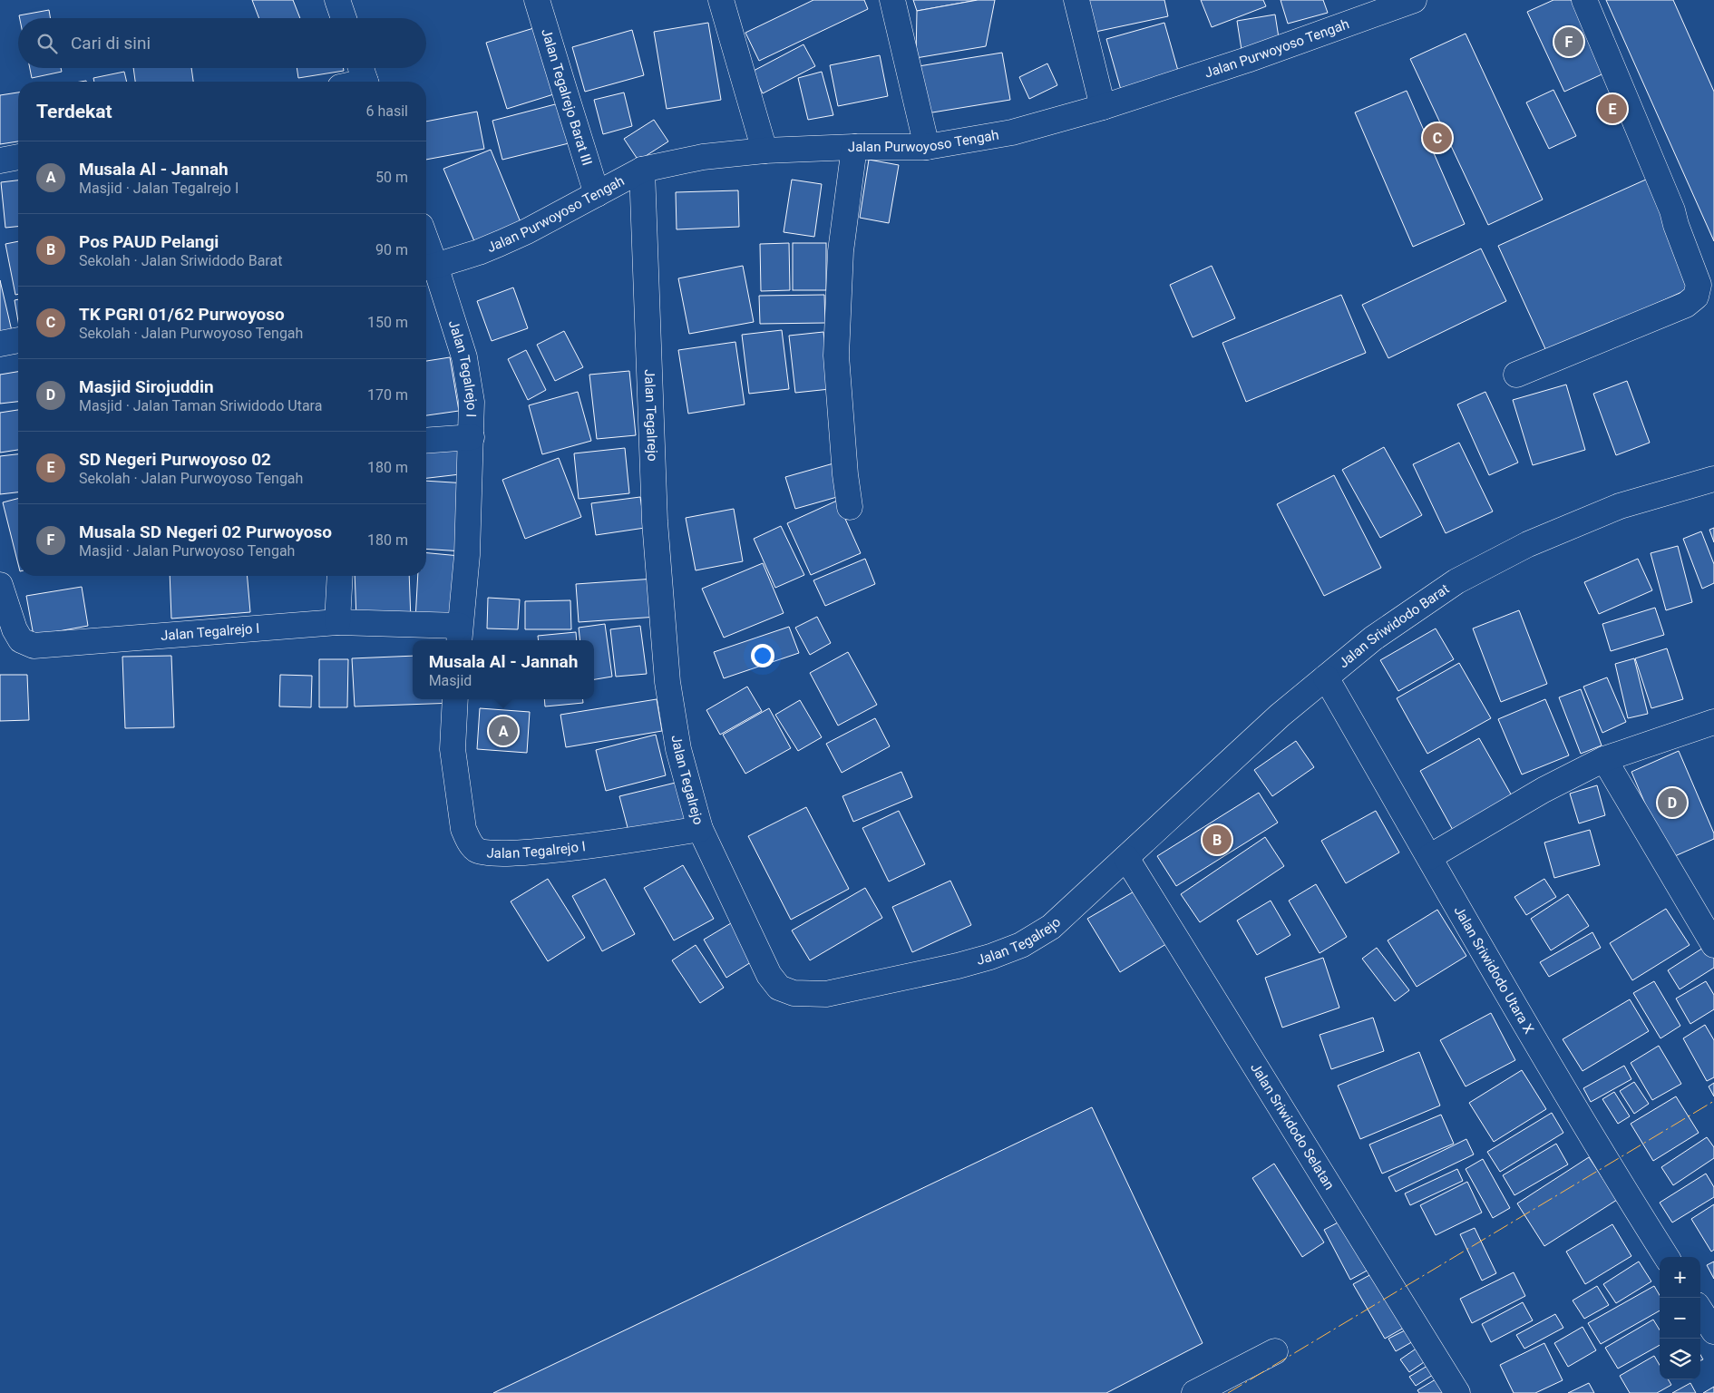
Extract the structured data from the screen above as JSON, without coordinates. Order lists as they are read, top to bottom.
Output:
{
  "streets": {
    "street": [
      "Jalan Purwoyoso Tengah",
      "Jalan Tegalrejo Barat III",
      "Jalan Tegalrejo I",
      "Jalan Tegalrejo",
      "Jalan Sriwidodo Barat",
      "Jalan Sriwidodo Utara X",
      "Jalan Sriwidodo Selatan"
    ]
  },
  "crossings": [
    ["Jalan Purwoyoso Tengah", "Jalan Tegalrejo Barat III"],
    ["Jalan Purwoyoso Tengah", "Jalan Tegalrejo I"],
    ["Jalan Purwoyoso Tengah", "Jalan Tegalrejo"],
    ["Jalan Tegalrejo I", "Jalan Tegalrejo"],
    ["Jalan Tegalrejo", "Jalan Sriwidodo Barat"],
    ["Jalan Tegalrejo", "Jalan Sriwidodo Selatan"],
    ["Jalan Sriwidodo Barat", "Jalan Sriwidodo Utara X"],
    ["Jalan Sriwidodo Barat", "Jalan Sriwidodo Selatan"]
  ],
  "page": {
    "search": "Cari di sini",
    "pins": [
      "F",
      "E",
      "C",
      "A",
      "D",
      "B"
    ],
    "heading": ["Terdekat", "6 hasil"],
    "list": [
      {
        "mark": "A",
        "name": "Musala Al - Jannah",
        "note": "Masjid · Jalan Tegalrejo I",
        "value": "50 m"
      },
      {
        "mark": "B",
        "name": "Pos PAUD Pelangi",
        "note": "Sekolah · Jalan Sriwidodo Barat",
        "value": "90 m"
      },
      {
        "mark": "C",
        "name": "TK PGRI 01/62 Purwoyoso",
        "note": "Sekolah · Jalan Purwoyoso Tengah",
        "value": "150 m"
      },
      {
        "mark": "D",
        "name": "Masjid Sirojuddin",
        "note": "Masjid · Jalan Taman Sriwidodo Utara",
        "value": "170 m"
      },
      {
        "mark": "E",
        "name": "SD Negeri Purwoyoso 02",
        "note": "Sekolah · Jalan Purwoyoso Tengah",
        "value": "180 m"
      },
      {
        "mark": "F",
        "name": "Musala SD Negeri 02 Purwoyoso",
        "note": "Masjid · Jalan Purwoyoso Tengah",
        "value": "180 m"
      }
    ],
    "popup": ["Musala Al - Jannah", "Masjid"],
    "map_buttons": ["+", "−"]
  }
}
